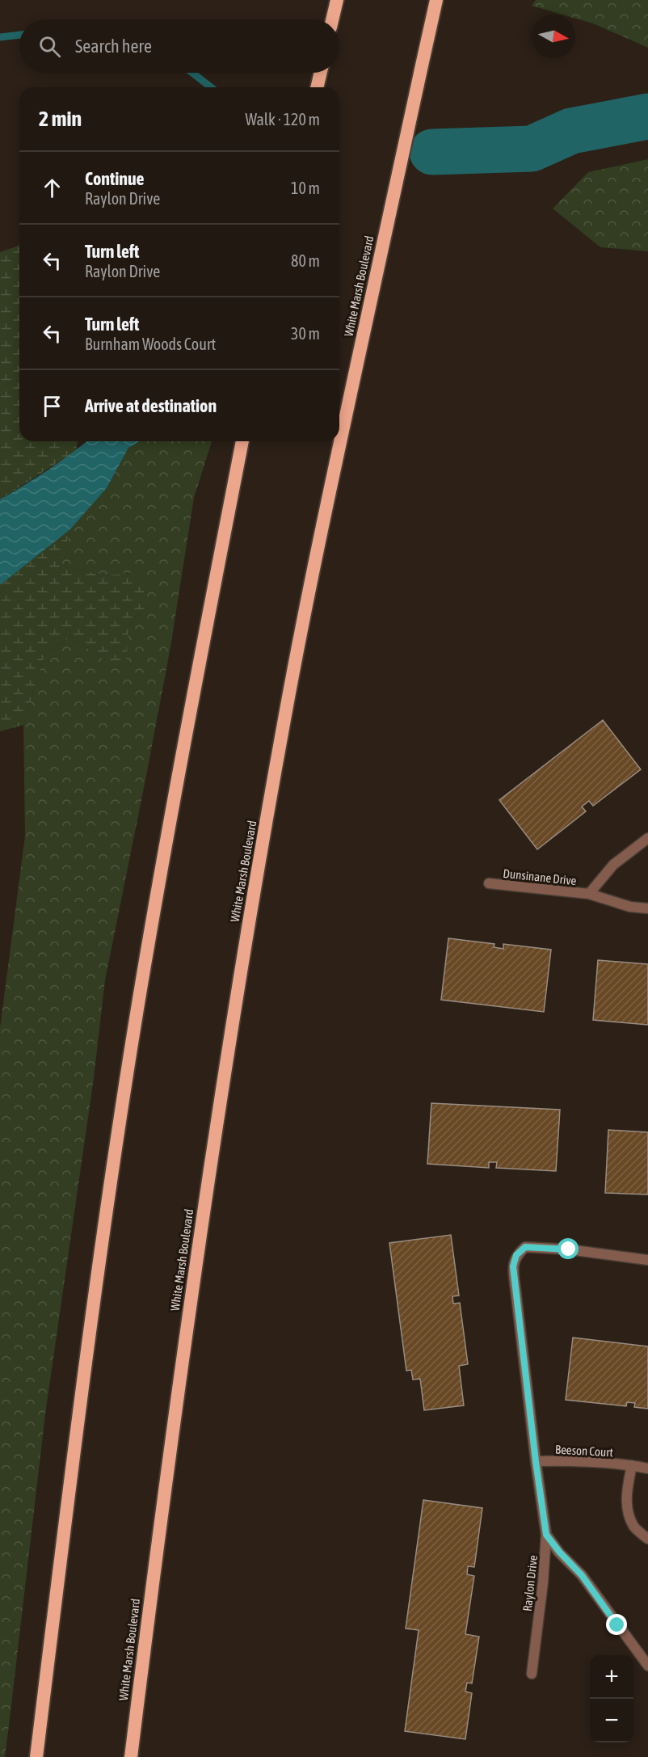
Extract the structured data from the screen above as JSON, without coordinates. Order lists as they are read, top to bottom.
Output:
{
  "streets": {
    "highway": ["White Marsh Boulevard"],
    "street": ["Dunsinane Drive", "Beeson Court", "Raylon Drive"]
  },
  "crossings": [
    ["Beeson Court", "Raylon Drive"]
  ],
  "north": "right",
  "page": {
    "search": "Search here",
    "heading": ["2 min", "Walk · 120 m"],
    "list": [
      ["Continue", "Raylon Drive", "10 m"],
      ["Turn left", "Raylon Drive", "80 m"],
      ["Turn left", "Burnham Woods Court", "30 m"],
      "Arrive at destination"
    ],
    "map_buttons": ["+", "−"]
  }
}
